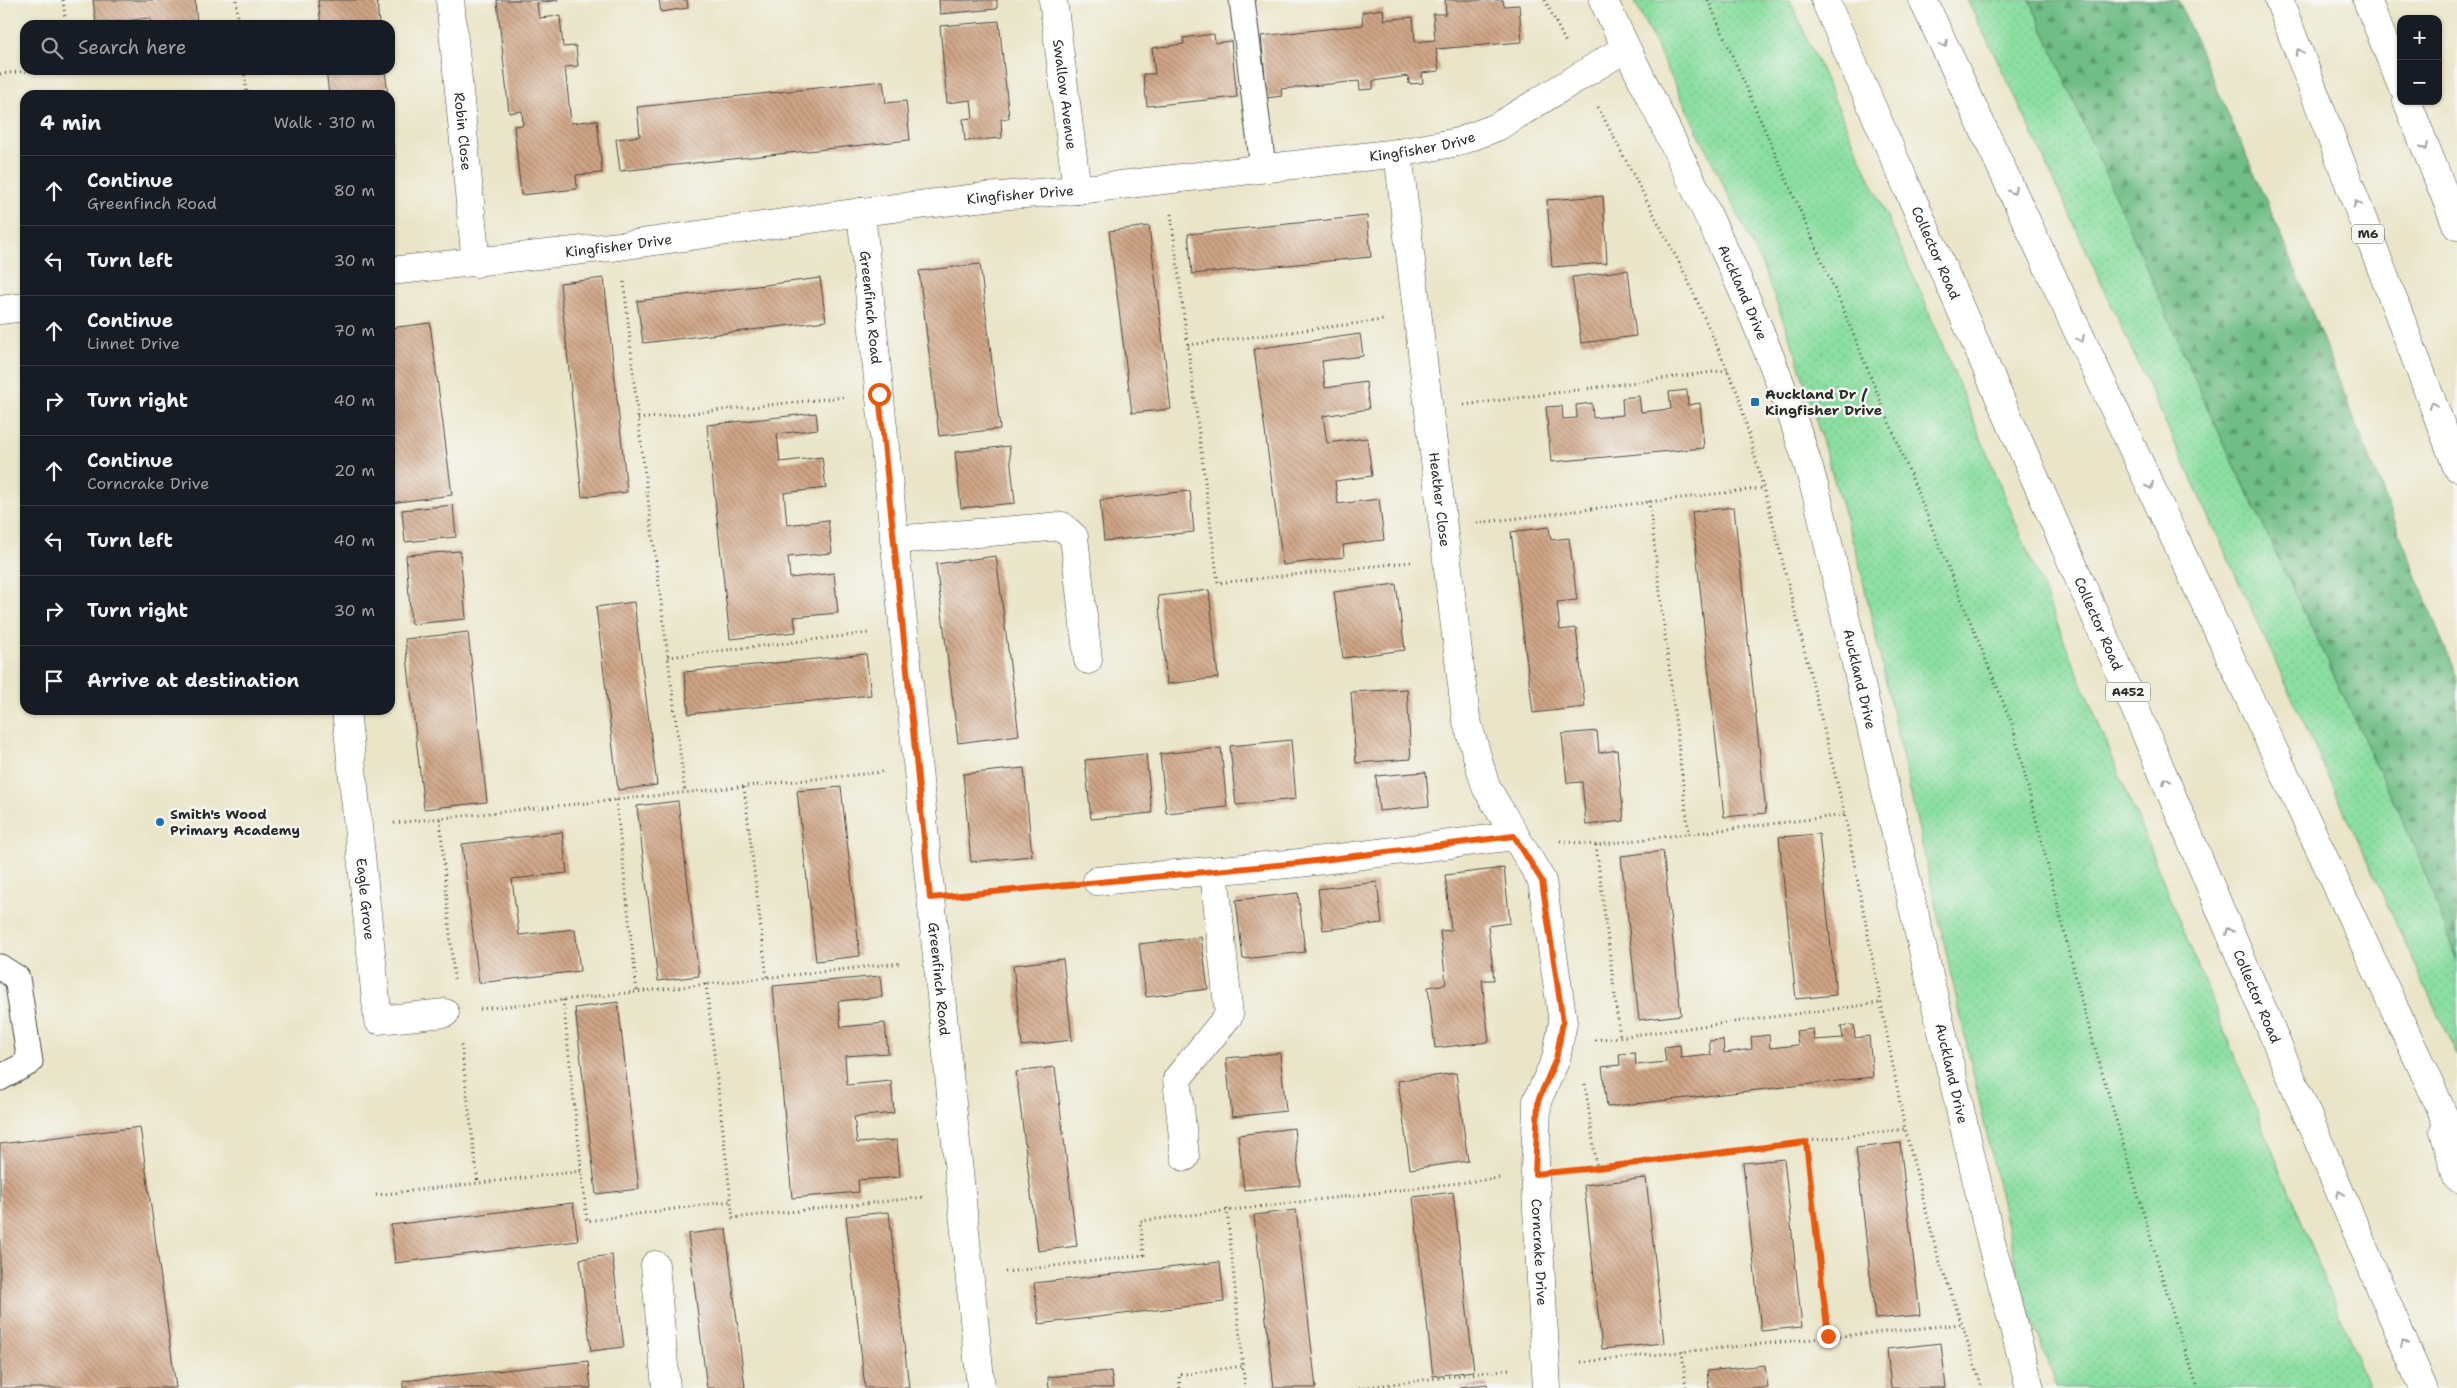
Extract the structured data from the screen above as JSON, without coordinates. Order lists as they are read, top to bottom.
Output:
{
  "streets": {
    "main road": [
      "Swallow Avenue",
      "Robin Close",
      "Kingfisher Drive",
      "M6",
      "Collector Road",
      "Auckland Drive",
      "Greenfinch Road",
      "Heather Close",
      "A452",
      "Eagle Grove",
      "Corncrake Drive"
    ]
  },
  "crossings": [
    ["Swallow Avenue", "Kingfisher Drive"],
    ["Robin Close", "Kingfisher Drive"],
    ["Kingfisher Drive", "Auckland Drive"],
    ["Kingfisher Drive", "Greenfinch Road"],
    ["Kingfisher Drive", "Heather Close"],
    ["Heather Close", "Corncrake Drive"]
  ],
  "places": {
    "transit": ["Auckland Dr / Kingfisher Drive"],
    "other": ["Smith's Wood Primary Academy"]
  },
  "page": {
    "map_buttons": ["+", "−"],
    "search": "Search here",
    "heading": ["4 min", "Walk · 310 m"],
    "list": [
      ["Continue", "Greenfinch Road", "80 m"],
      ["Turn left", "30 m"],
      ["Continue", "Linnet Drive", "70 m"],
      ["Turn right", "40 m"],
      ["Continue", "Corncrake Drive", "20 m"],
      ["Turn left", "40 m"],
      ["Turn right", "30 m"],
      "Arrive at destination"
    ]
  }
}
